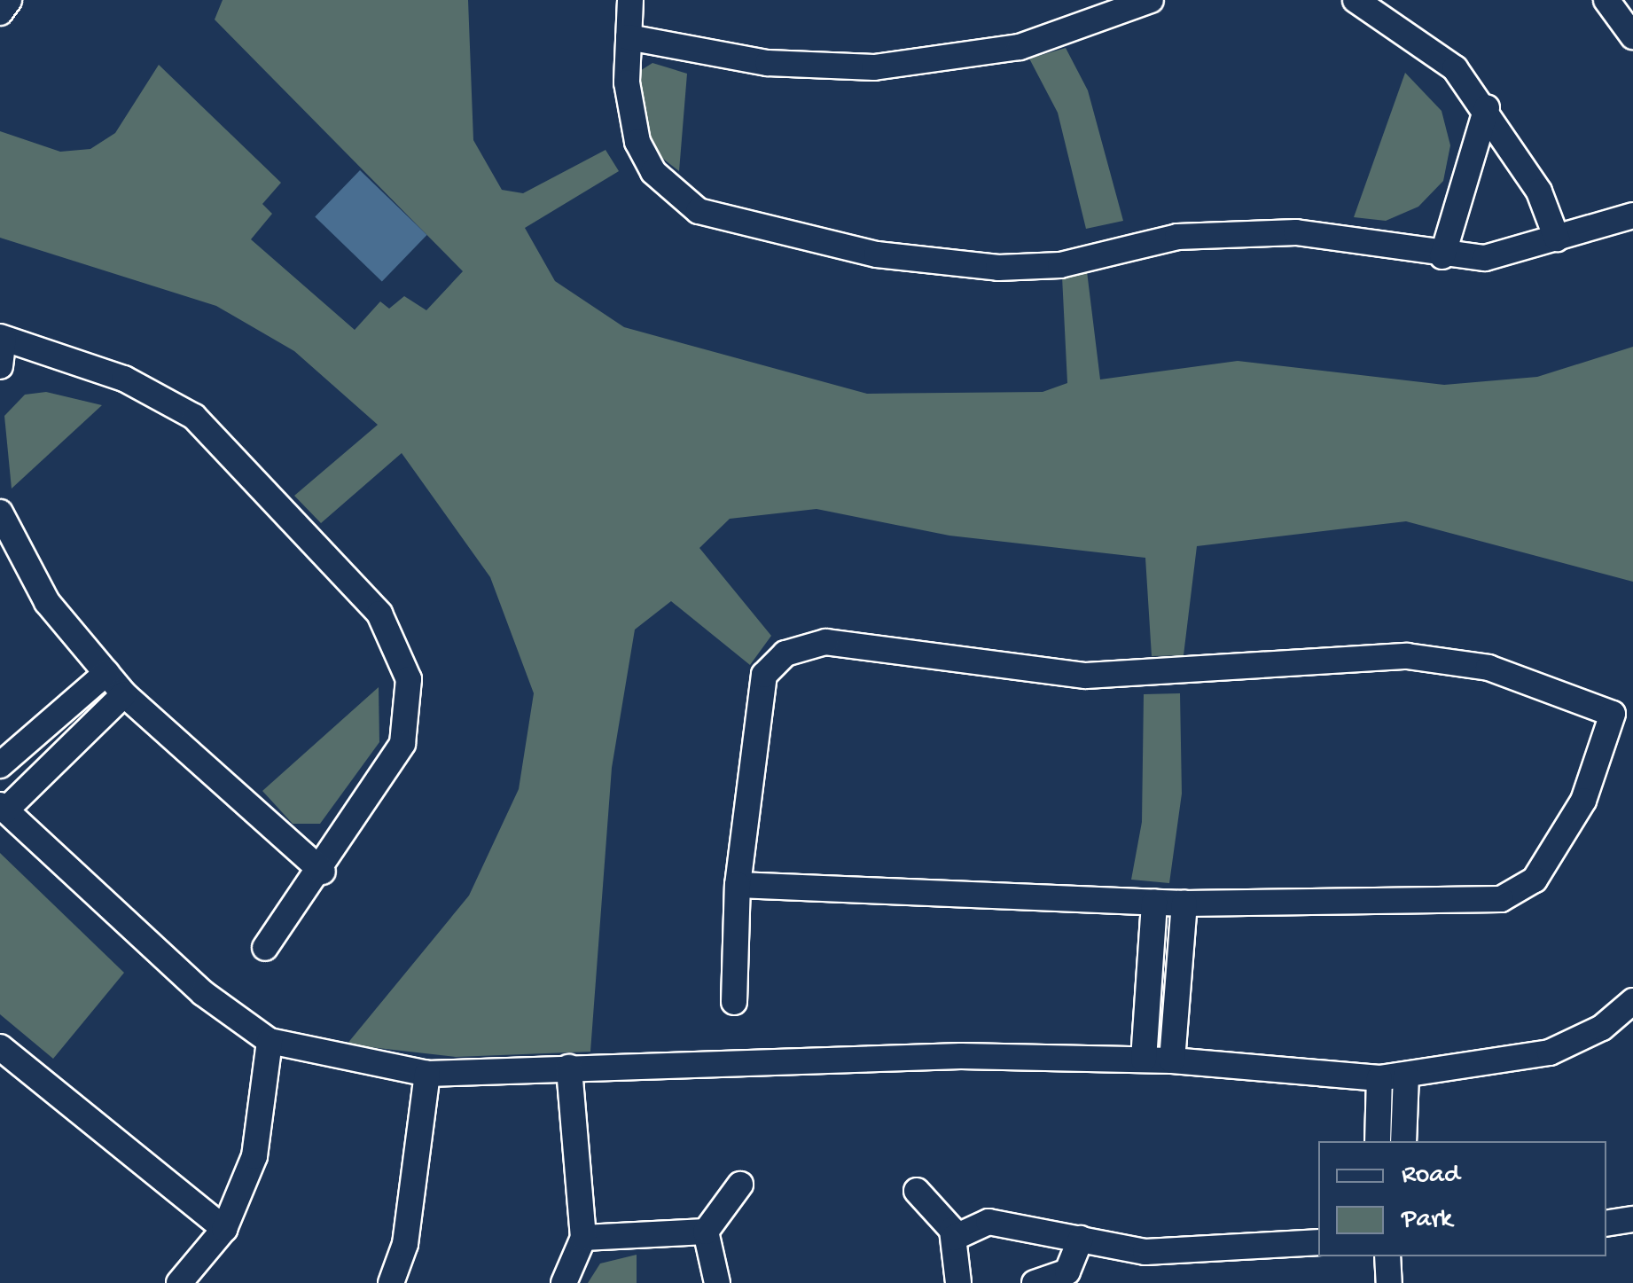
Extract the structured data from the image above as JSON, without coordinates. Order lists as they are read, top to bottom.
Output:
{
  "legend": ["Road", "Park"]
}
